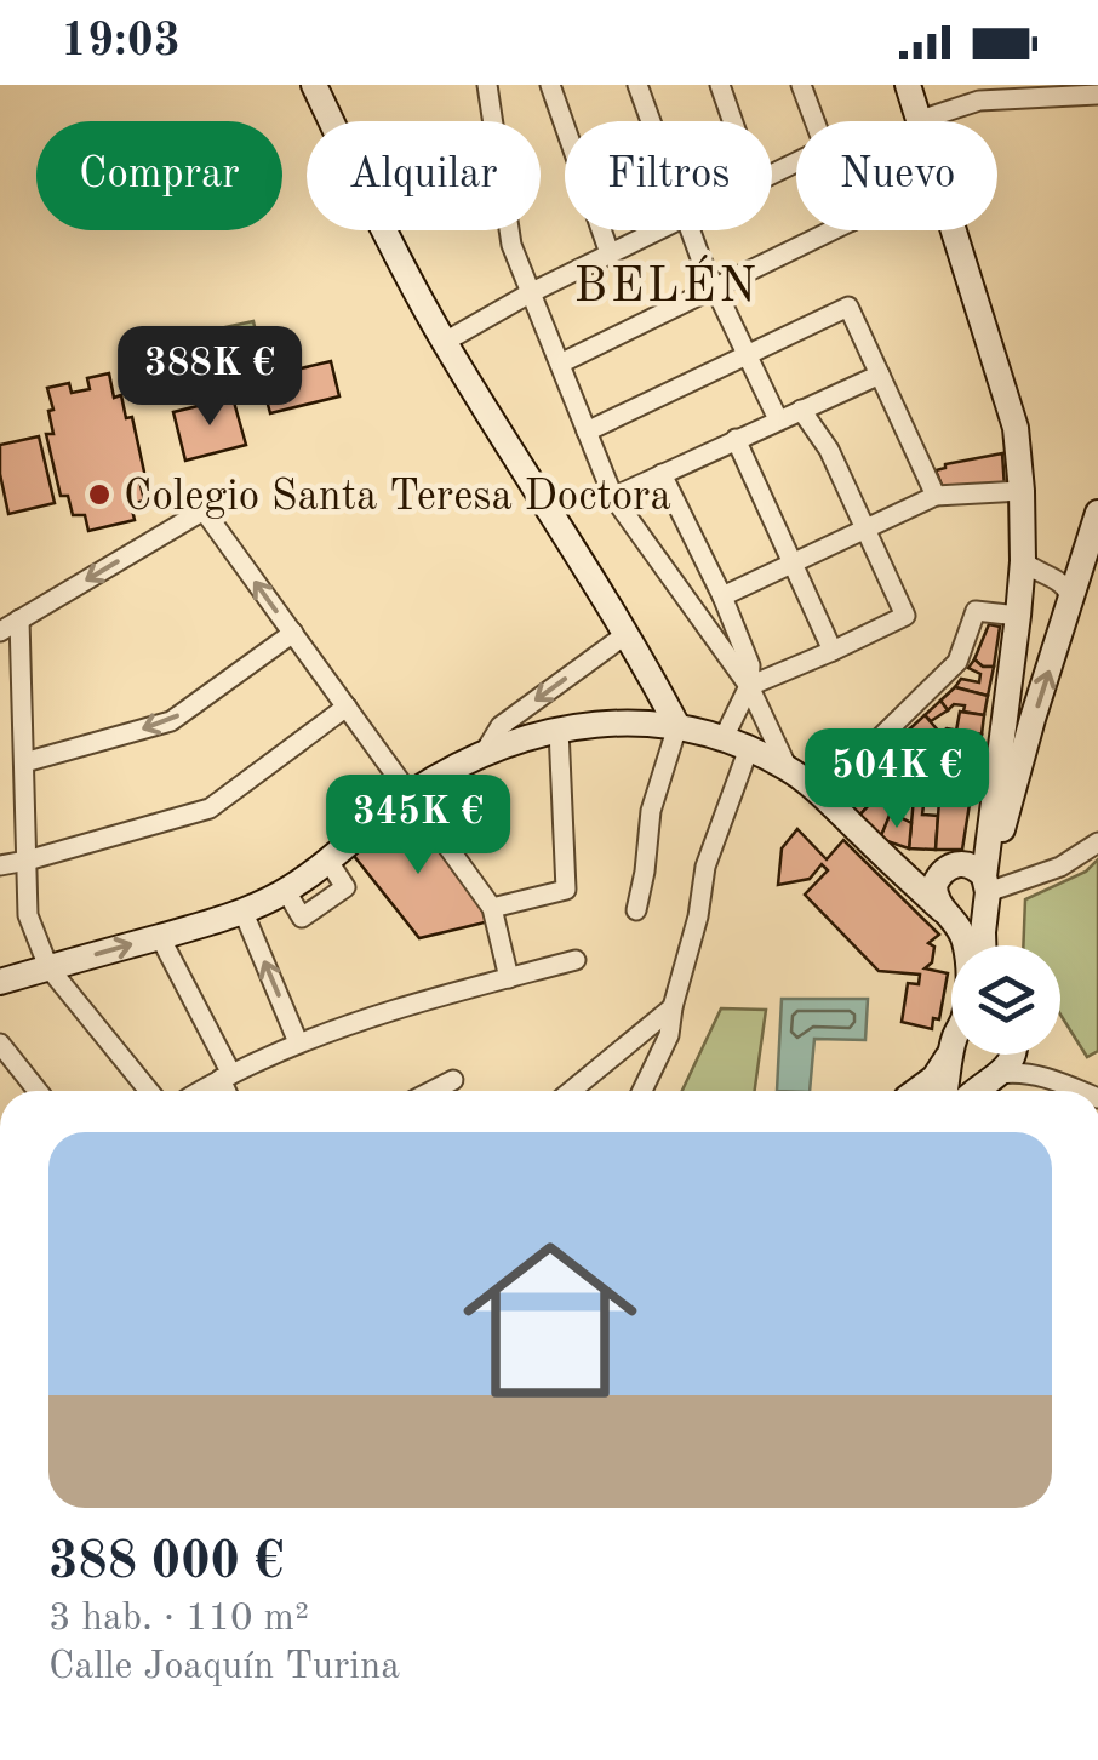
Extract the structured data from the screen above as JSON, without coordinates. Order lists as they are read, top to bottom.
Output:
{
  "districts": ["BELÉN"],
  "places": ["Colegio Santa Teresa Doctora"],
  "page": {
    "status": "19:03",
    "chip": [
      "Comprar",
      "Alquilar",
      "Filtros",
      "Nuevo"
    ],
    "price": ["388K €", "504K €", "345K €"],
    "list": [
      {
        "name": "388 000 €",
        "note": "3 hab. · 110 m² · Calle Joaquín Turina"
      }
    ]
  }
}
